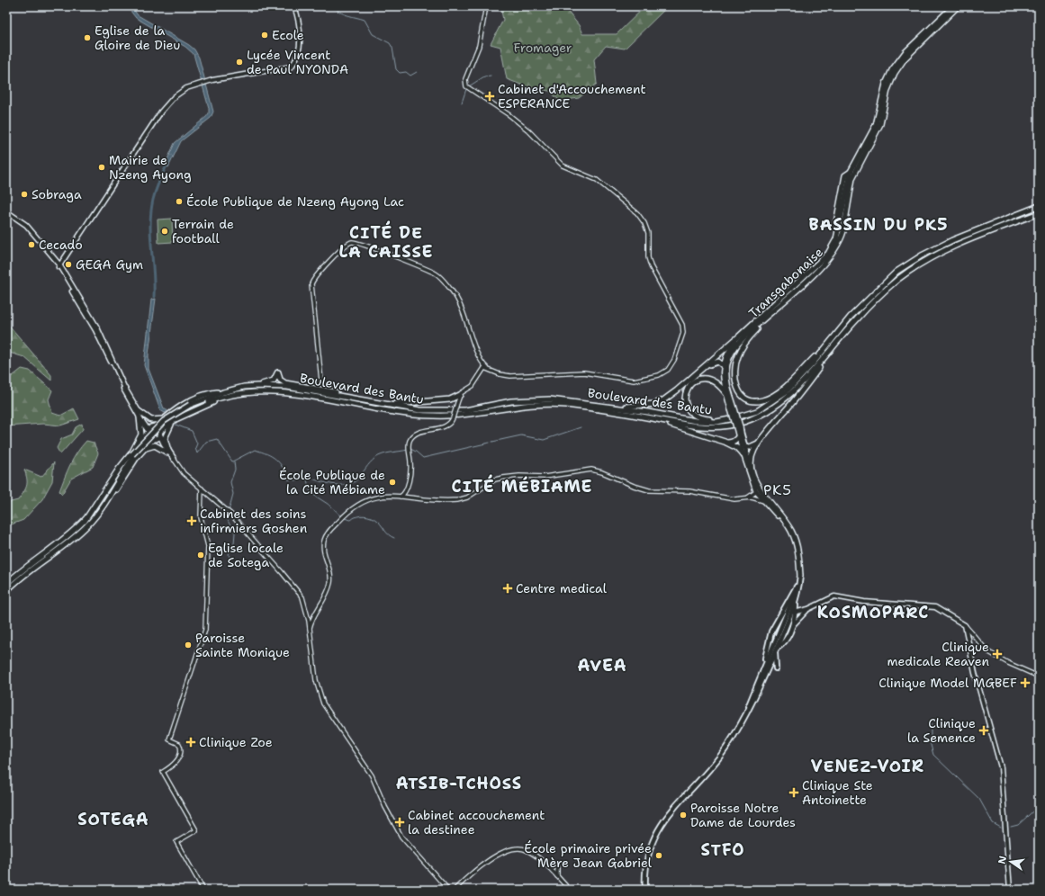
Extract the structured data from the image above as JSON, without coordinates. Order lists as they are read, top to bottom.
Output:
{
  "streets": {
    "highway": ["Transgabonaise", "Boulevard des Bantu"]
  },
  "districts": [
    "BASSIN DU PK5",
    "CITÉ DE LA CAISSE",
    "CITÉ MÉBIAME",
    "PK5",
    "KOSMOPARC",
    "AVEA",
    "VENEZ-VOIR",
    "ATSIB-TCHOSS",
    "SOTEGA",
    "STFO"
  ],
  "parks": ["Fromager"],
  "places": {
    "other": [
      "Ecole",
      "Eglise de la Gloire de Dieu",
      "Lycée Vincent de Paul NYONDA",
      "Mairie de Nzeng Ayong",
      "Sobraga",
      "École Publique de Nzeng Ayong Lac",
      "Terrain de football",
      "Cecado",
      "GEGA Gym",
      "École Publique de la Cité Mébiame",
      "Eglise locale de Sotega",
      "Paroisse Sainte Monique",
      "Paroisse Notre Dame de Lourdes",
      "École primaire privée Mère Jean Gabriel"
    ],
    "health": [
      "Cabinet d'Accouchement ESPERANCE",
      "Cabinet des soins infirmiers Goshen",
      "Centre medical",
      "Clinique medicale Reaven",
      "Clinique Model MGBEF",
      "Clinique la Semence",
      "Clinique Zoe",
      "Clinique Ste Antoinette",
      "Cabinet accouchement la destinee"
    ]
  },
  "north": "left"
}
